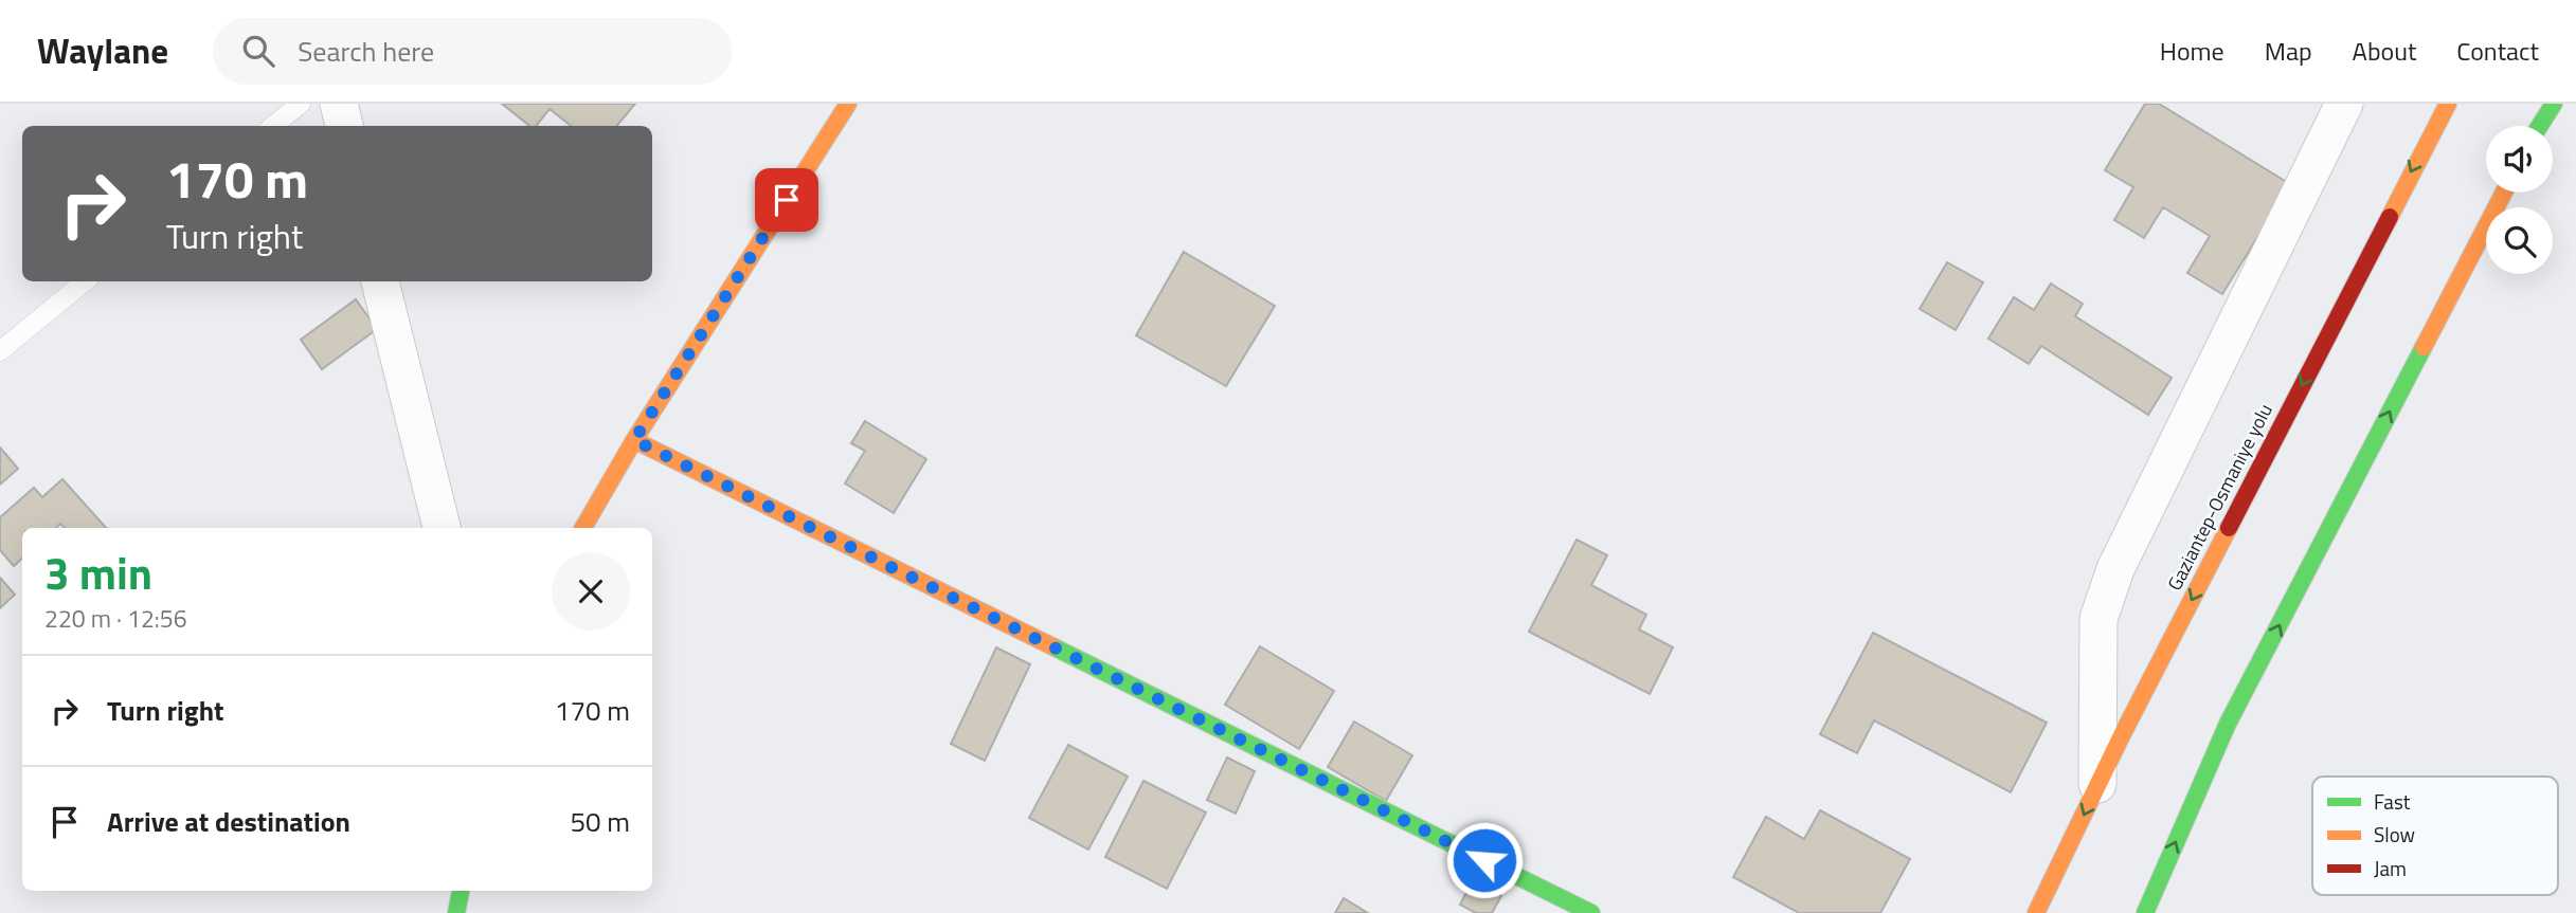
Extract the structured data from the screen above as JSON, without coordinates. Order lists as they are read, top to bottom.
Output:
{
  "streets": {
    "main road": ["Gaziantep-Osmaniye yolu"]
  },
  "legend": ["Fast", "Slow", "Jam"],
  "page": {
    "header": "Waylane",
    "search": "Search here",
    "nav": [
      "Home",
      "Map",
      "About",
      "Contact"
    ],
    "turn": ["170 m", "Turn right"],
    "heading": ["3 min", "220 m · 12:56"],
    "list": [
      {
        "name": "Turn right",
        "value": "170 m"
      },
      {
        "name": "Arrive at destination",
        "value": "50 m"
      }
    ]
  }
}
